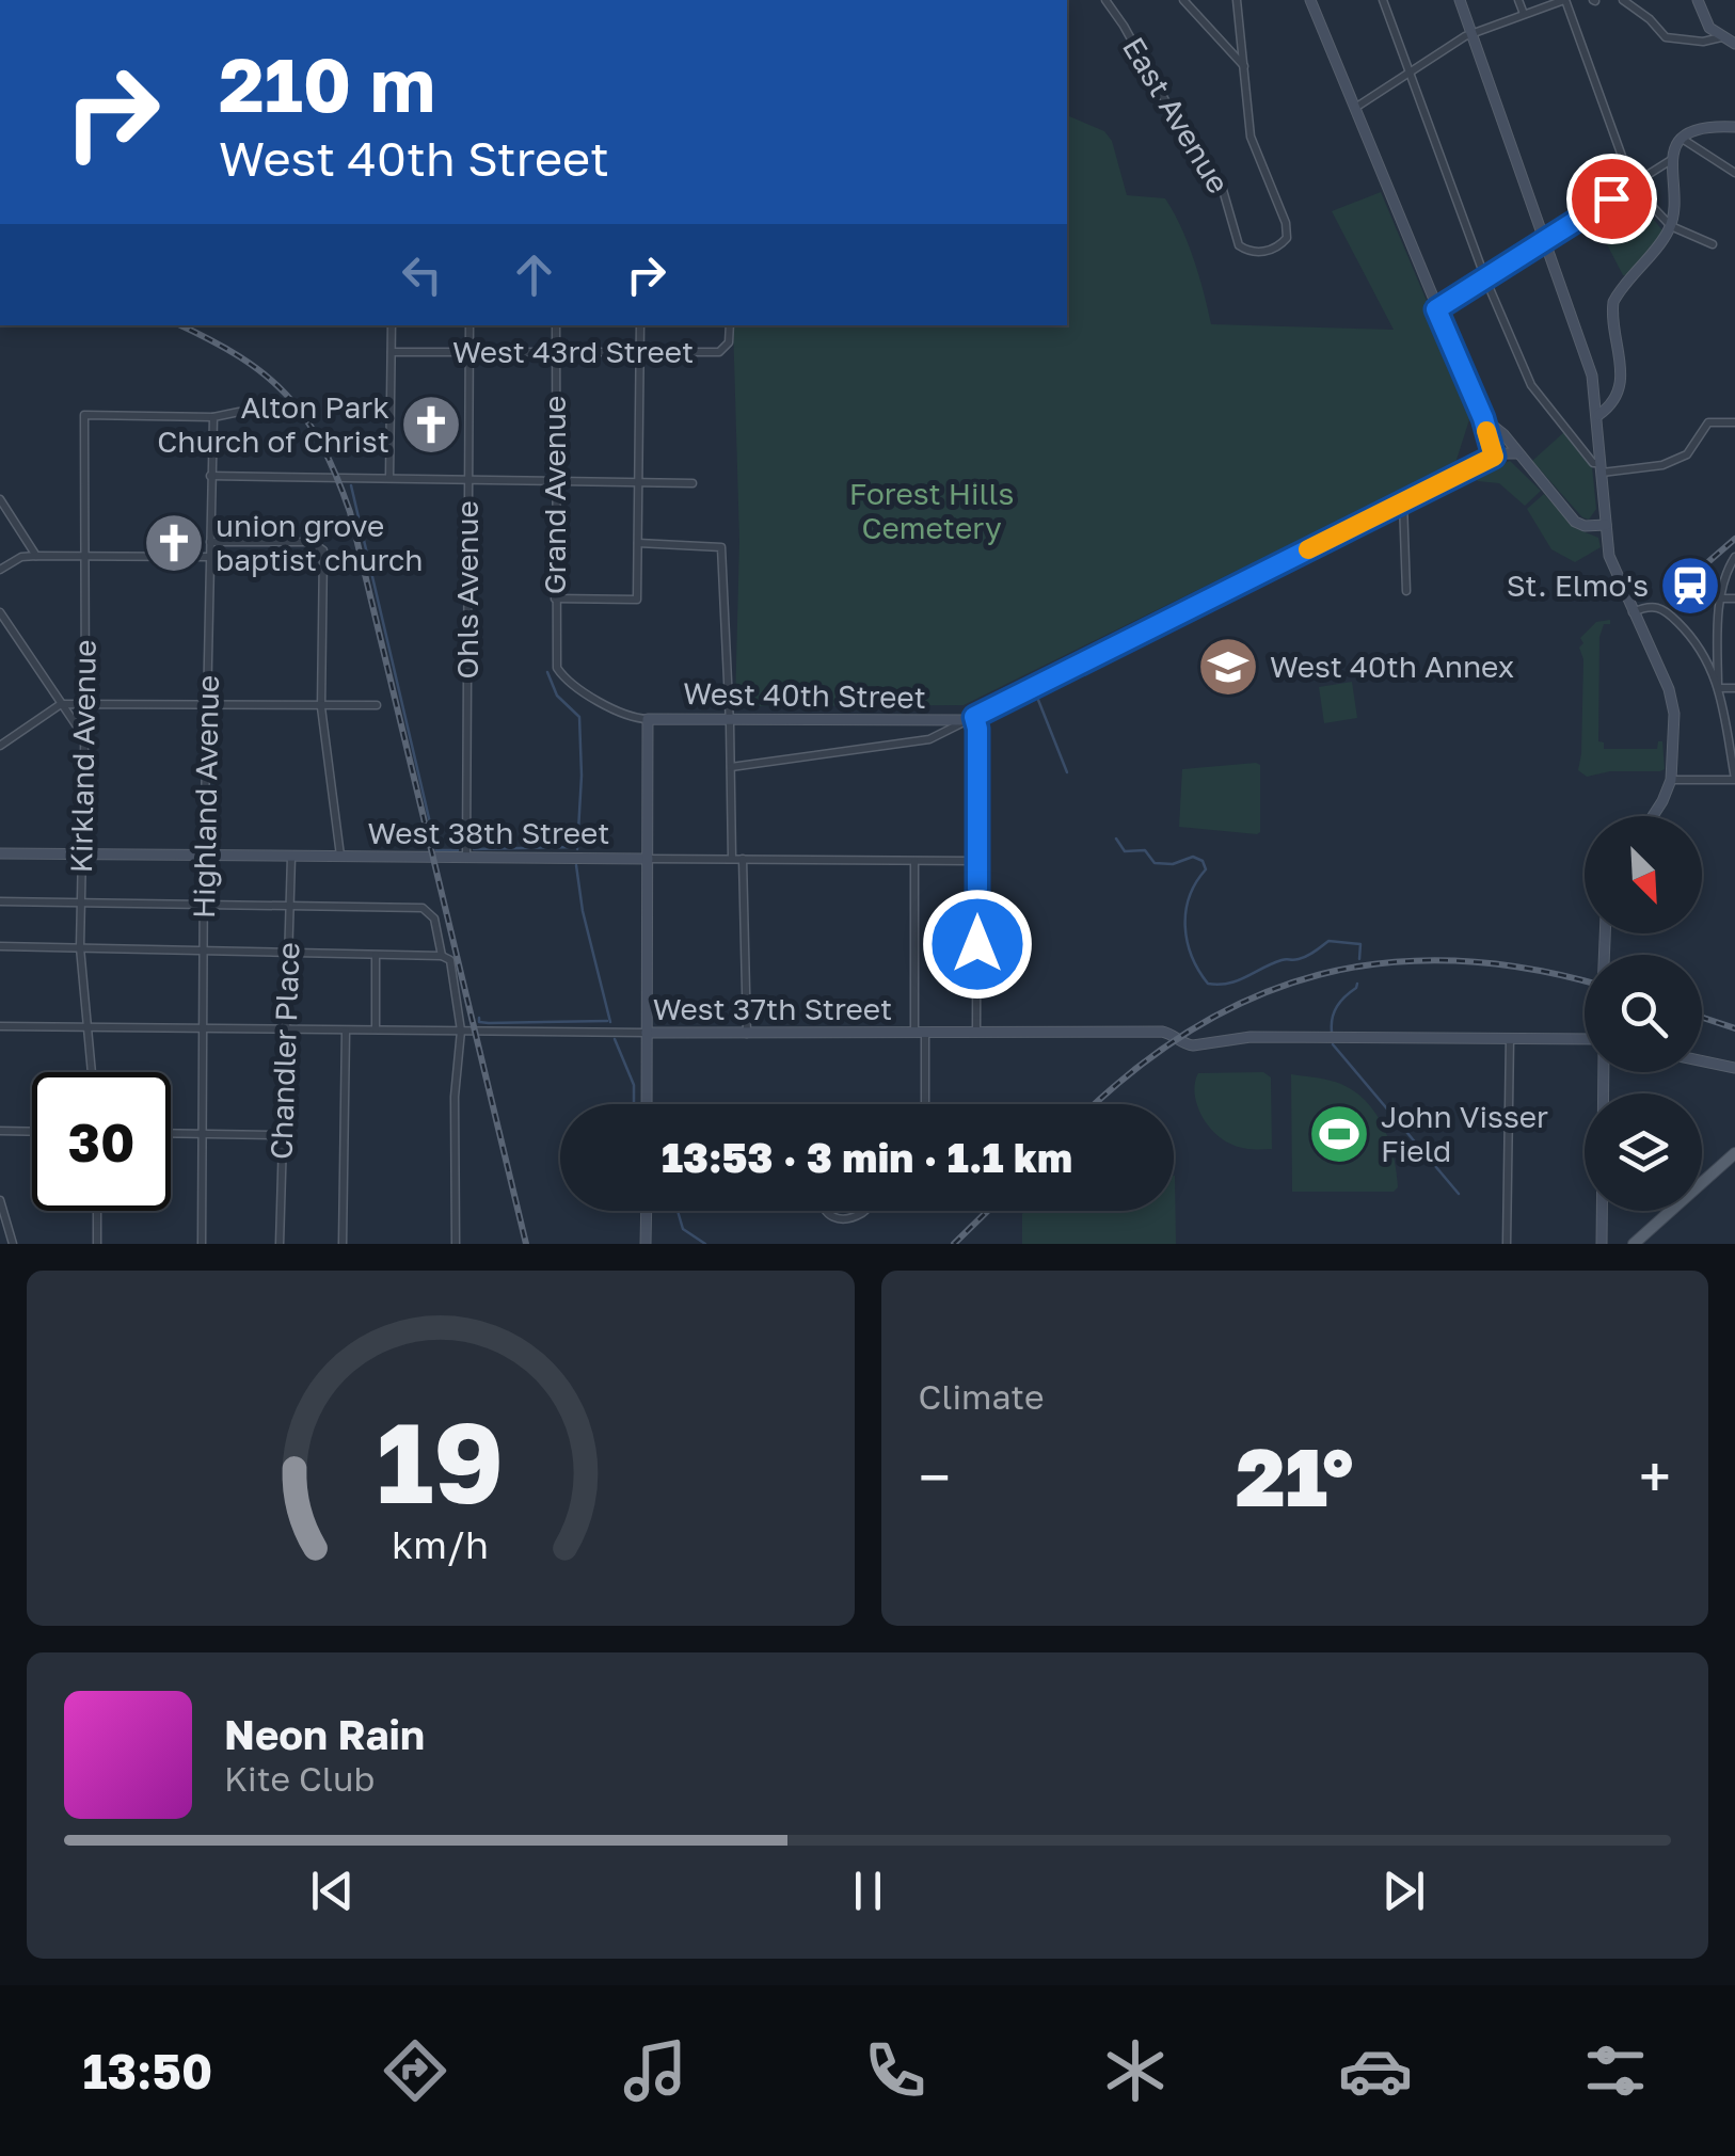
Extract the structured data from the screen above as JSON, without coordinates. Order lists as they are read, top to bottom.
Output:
{
  "streets": {
    "main road": ["West 40th Street", "West 38th Street", "West 37th Street"],
    "street": [
      "East Avenue",
      "West 43rd Street",
      "Grand Avenue",
      "Ohls Avenue",
      "Kirkland Avenue",
      "Highland Avenue",
      "Chandler Place"
    ]
  },
  "crossings": [
    ["West 43rd Street", "Grand Avenue"],
    ["West 43rd Street", "Ohls Avenue"],
    ["Grand Avenue", "West 40th Street"],
    ["Ohls Avenue", "West 38th Street"],
    ["Kirkland Avenue", "Highland Avenue"],
    ["Kirkland Avenue", "West 38th Street"],
    ["Kirkland Avenue", "West 37th Street"],
    ["Highland Avenue", "West 38th Street"],
    ["Highland Avenue", "West 37th Street"],
    ["West 38th Street", "Chandler Place"],
    ["West 37th Street", "Chandler Place"]
  ],
  "parks": ["Forest Hills Cemetery"],
  "places": {
    "church": ["Alton Park Church of Christ", "union grove baptist church"],
    "station": ["St. Elmo's"],
    "school or university": ["West 40th Annex"],
    "sports": ["John Visser Field"]
  },
  "north": "bottom right",
  "page": {
    "turn": ["210 m", "West 40th Street"],
    "limit": "30",
    "trip": "13:53 · 3 min · 1.1 km",
    "tile": "Climate",
    "heat": ["−", "21°", "+"],
    "song": ["Neon Rain", "Kite Club"],
    "tabs": "13:50",
    "gauge": ["19", "km/h"]
  }
}
